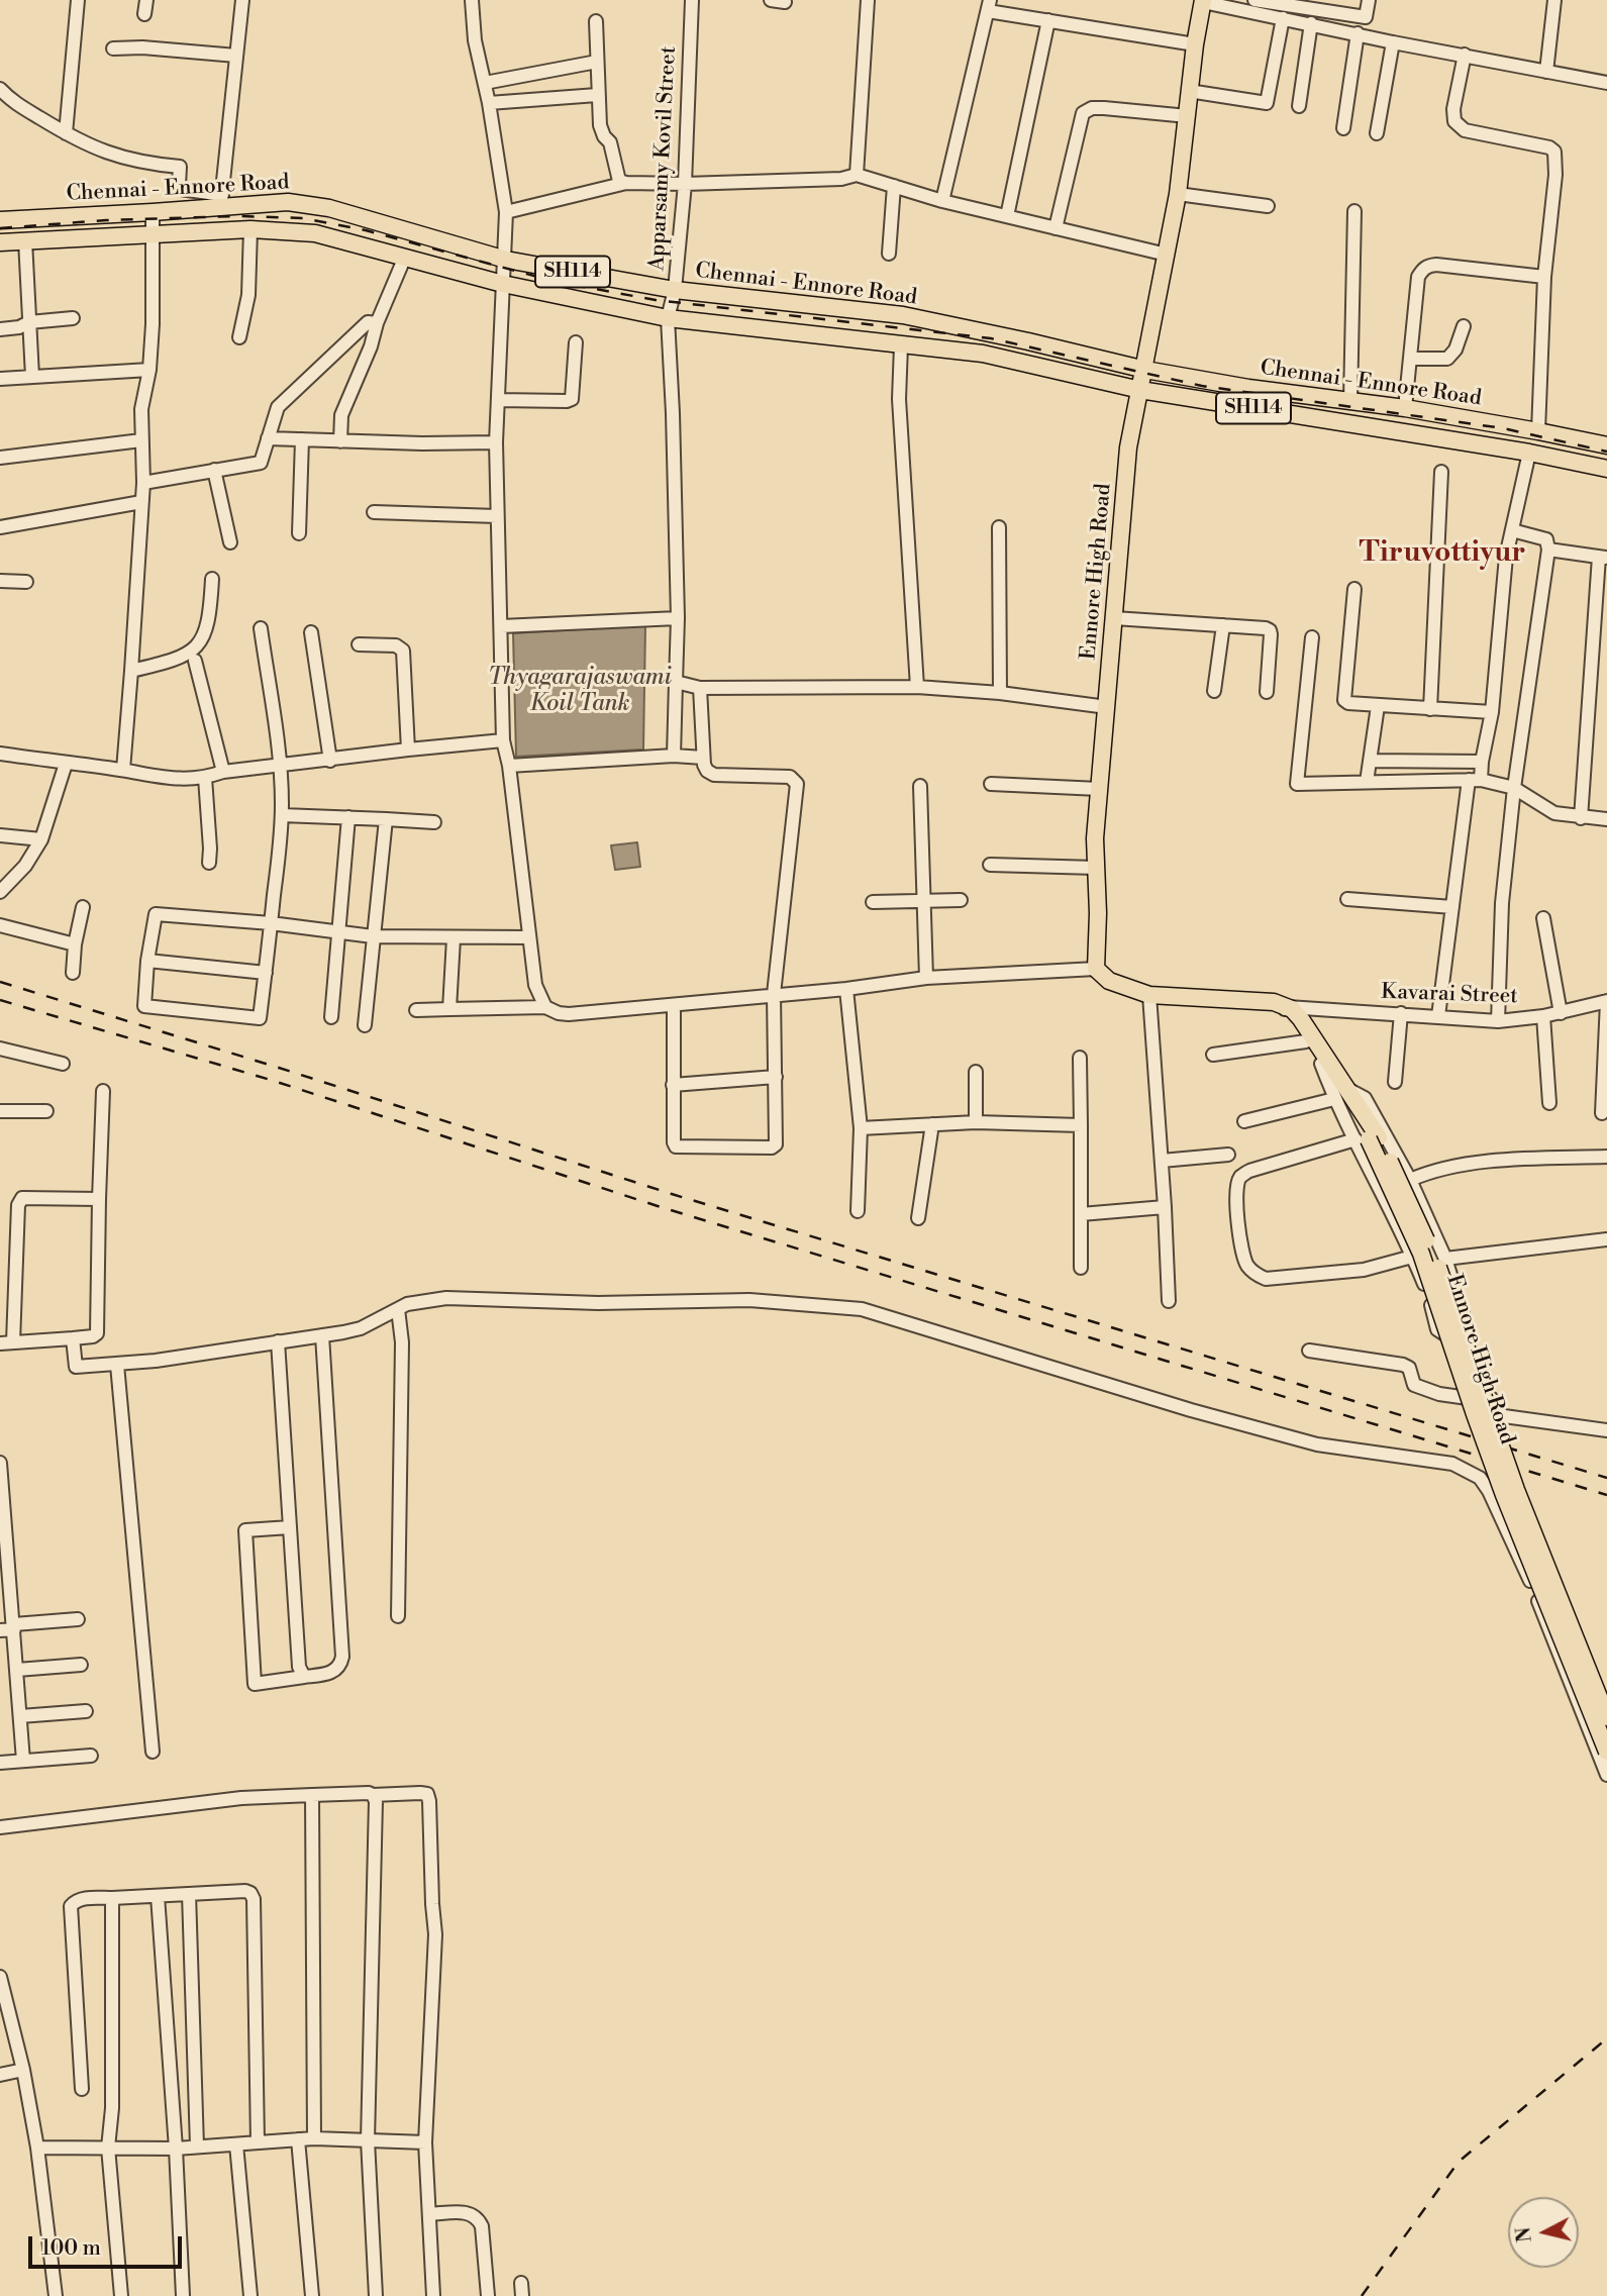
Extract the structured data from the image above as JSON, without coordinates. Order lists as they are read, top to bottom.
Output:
{
  "streets": {
    "main road": ["Chennai - Ennore Road", "SH114", "Ennore High Road"],
    "street": ["Apparsamy Kovil Street", "Kavarai Street"]
  },
  "crossings": [
    ["Apparsamy Kovil Street", "Chennai - Ennore Road"],
    ["Chennai - Ennore Road", "Ennore High Road"],
    ["Ennore High Road", "Kavarai Street"]
  ],
  "districts": ["Tiruvottiyur"],
  "water": ["Thyagarajaswami Koil Tank"],
  "scale_bar": "100 m",
  "north": "left"
}
